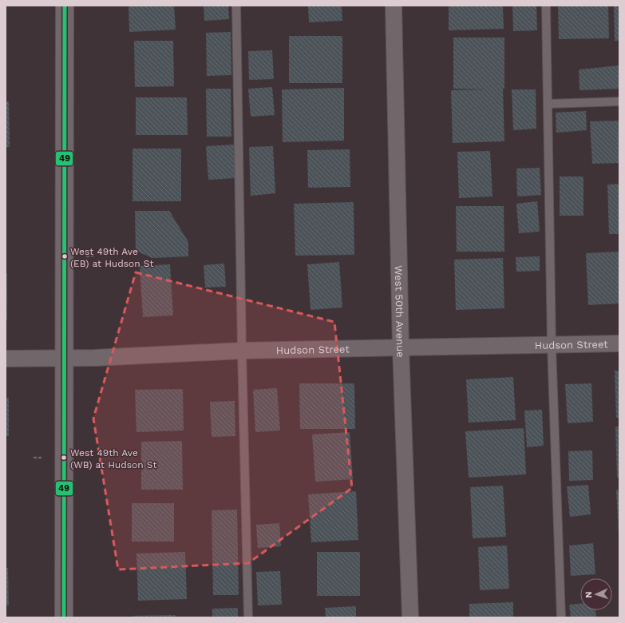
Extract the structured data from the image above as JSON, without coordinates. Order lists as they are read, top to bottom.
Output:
{
  "streets": {
    "street": ["West 50th Avenue", "Hudson Street"]
  },
  "crossings": [
    ["West 50th Avenue", "Hudson Street"]
  ],
  "places": ["West 49th Ave (EB) at Hudson St", "West 49th Ave (WB) at Hudson St"],
  "lines": ["transit line 49"],
  "north": "left"
}
